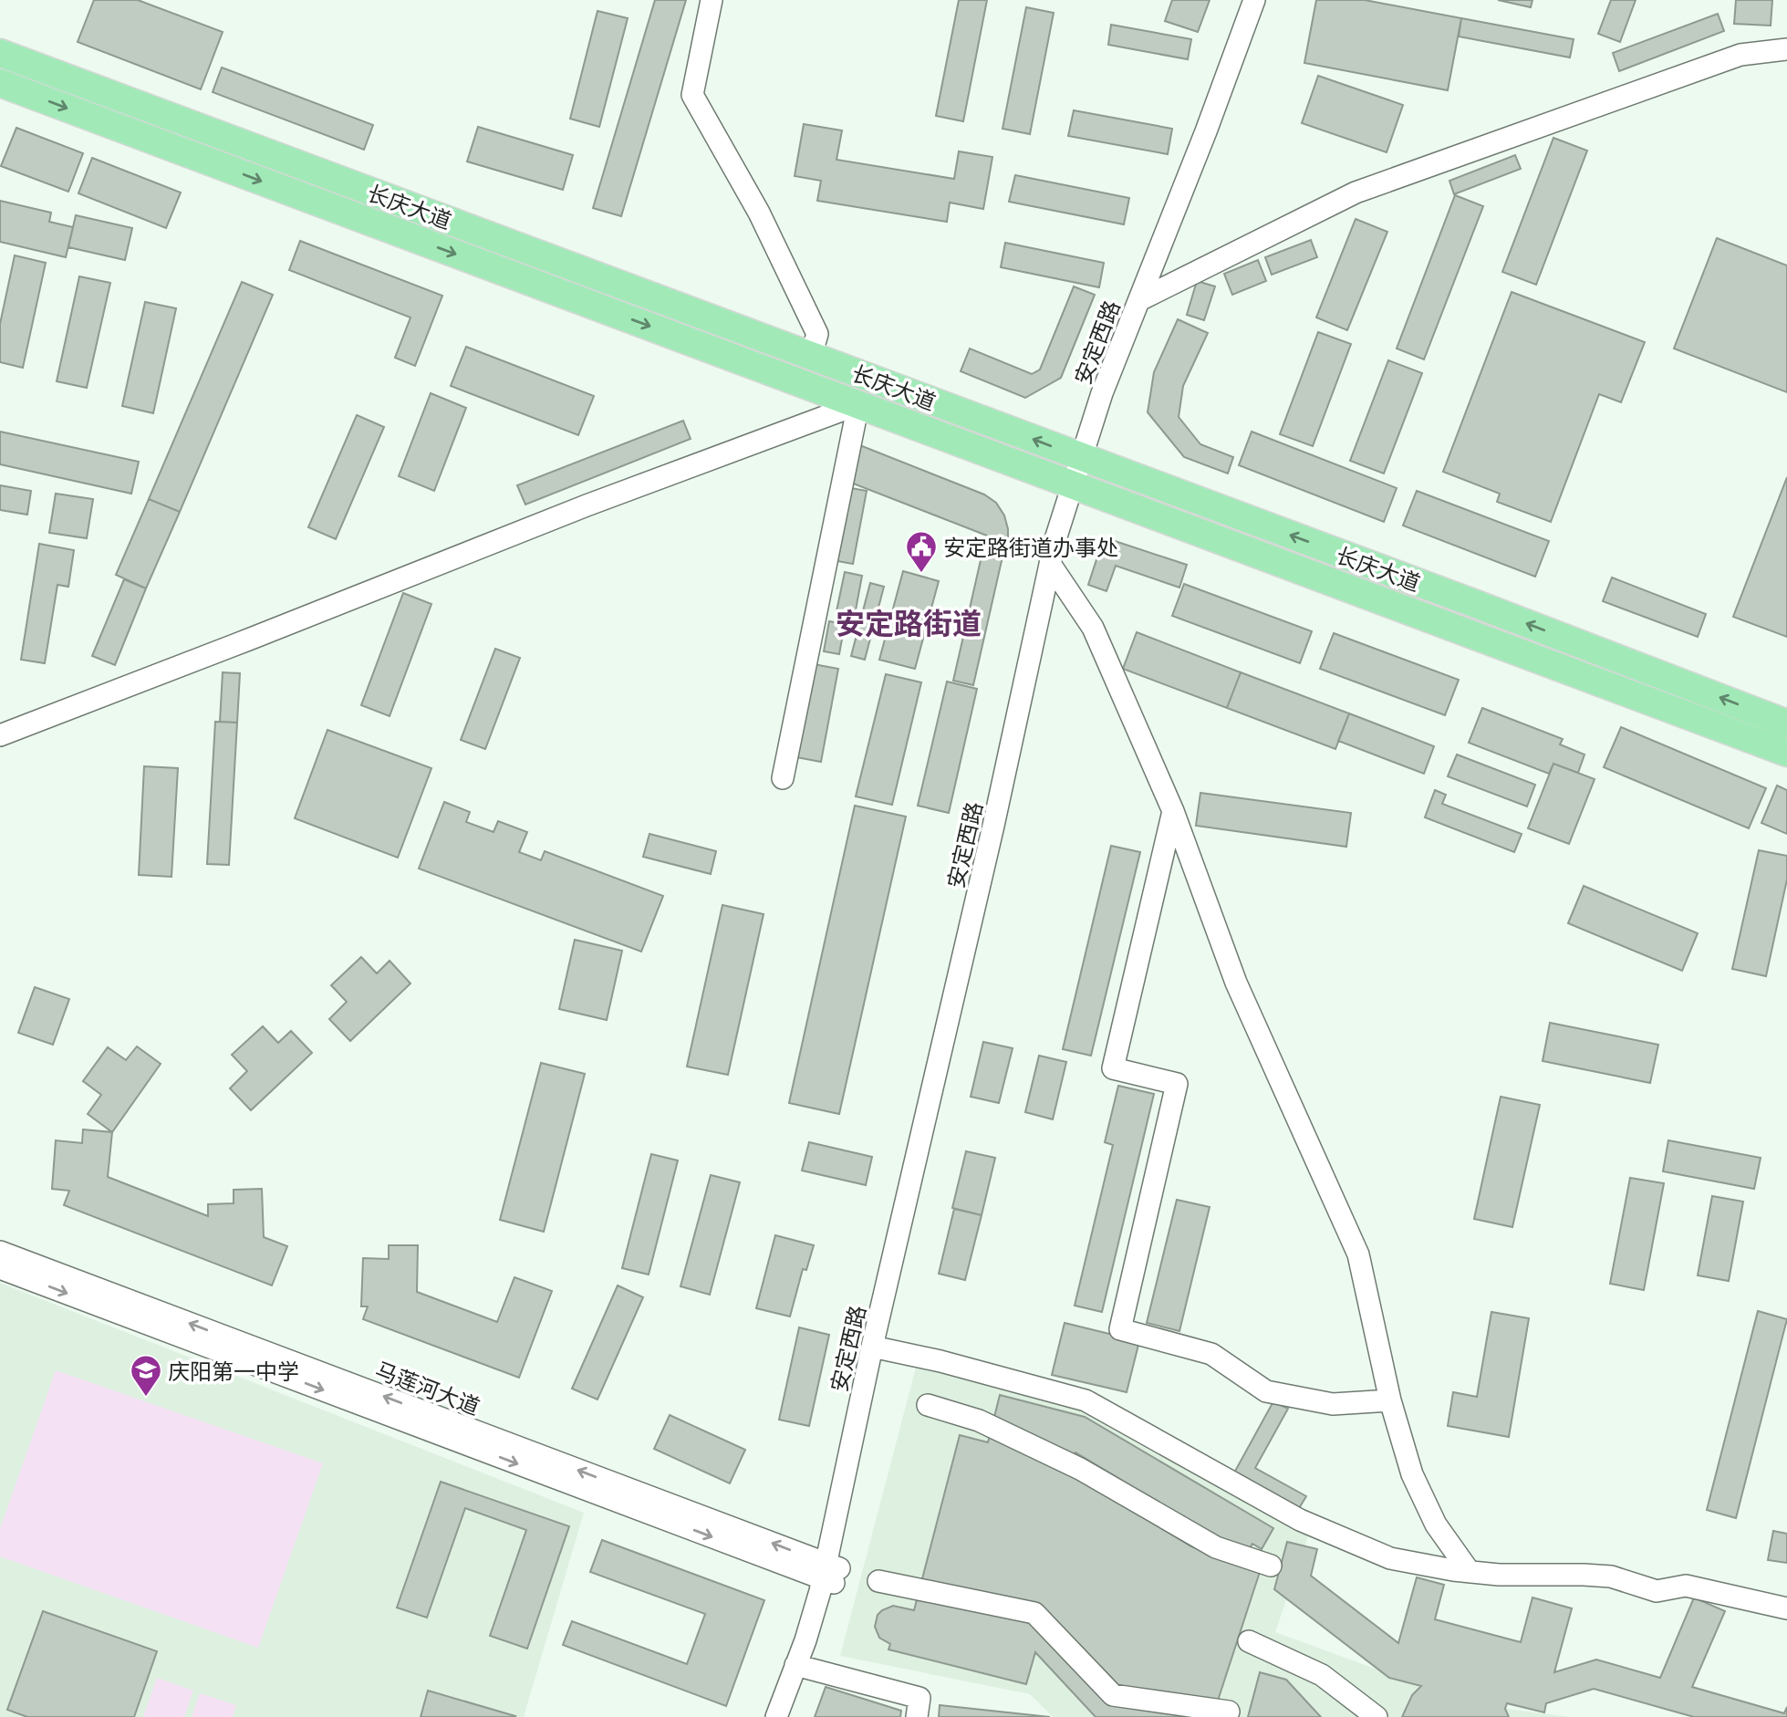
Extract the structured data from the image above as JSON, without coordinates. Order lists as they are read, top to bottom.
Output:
{
  "streets": {
    "main road": ["长庆大道"],
    "street": ["安定西路", "马莲河大道"]
  },
  "crossings": [
    ["长庆大道", "安定西路"],
    ["安定西路", "马莲河大道"]
  ],
  "districts": ["安定路街道"],
  "places": {
    "public building": ["安定路街道办事处"],
    "school or university": ["庆阳第一中学"]
  }
}
